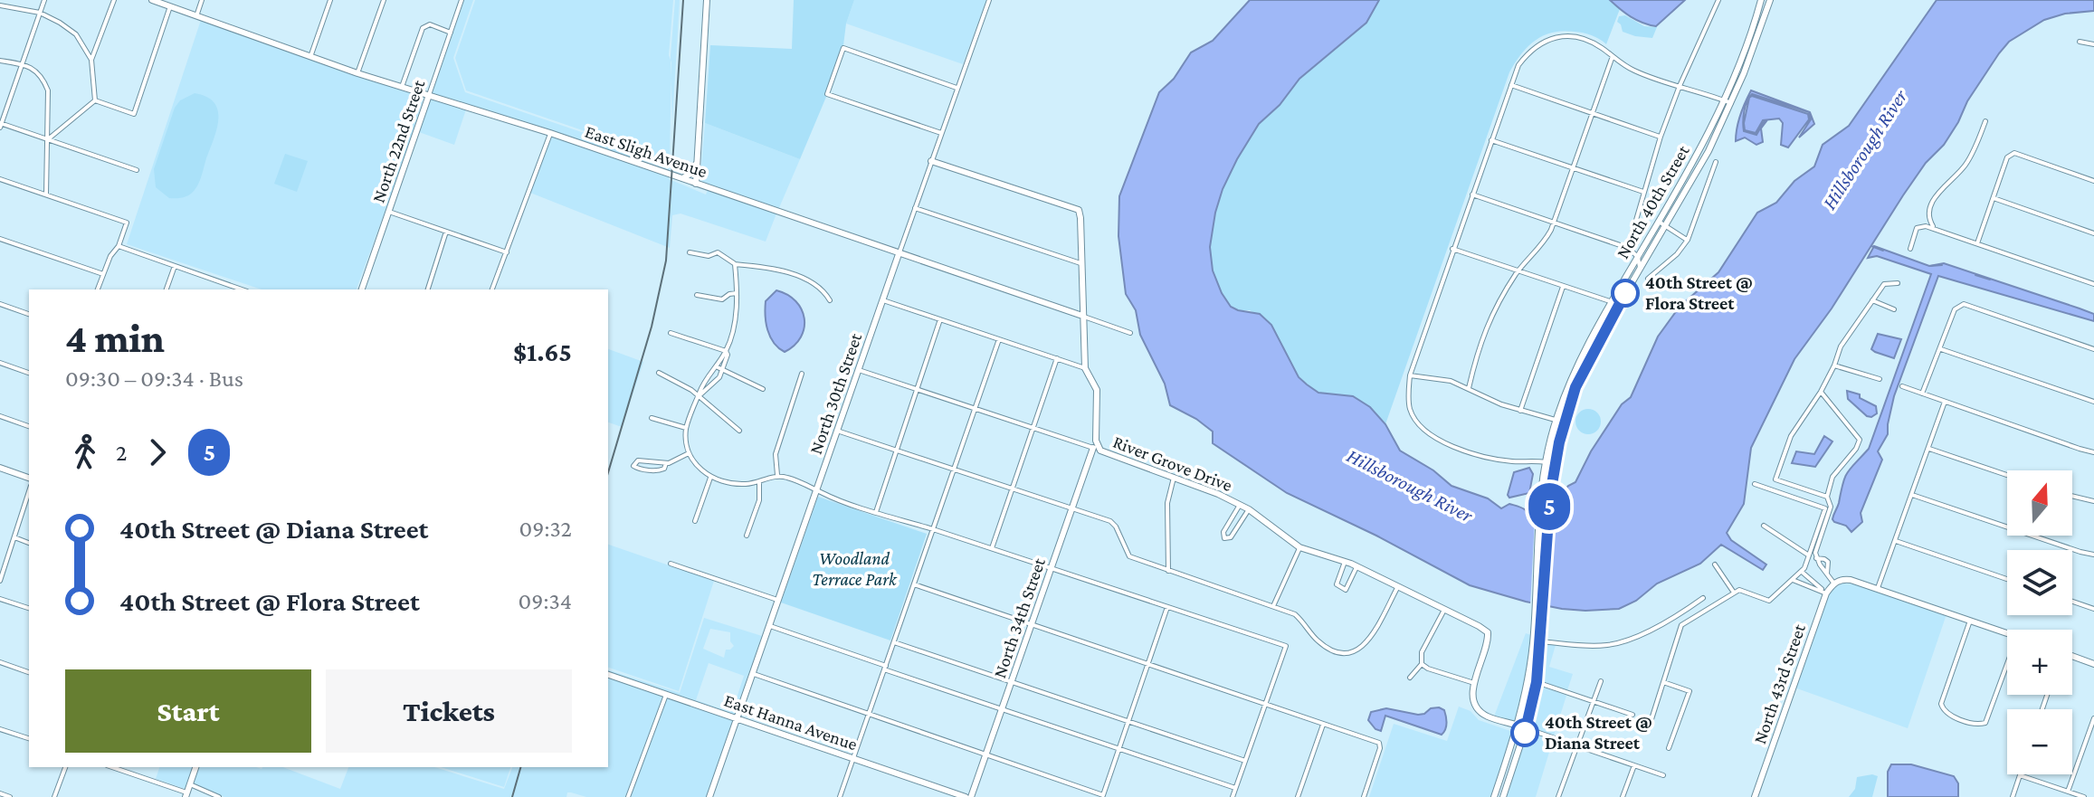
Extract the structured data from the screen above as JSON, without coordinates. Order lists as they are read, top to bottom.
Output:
{
  "streets": {
    "street": [
      "North 22nd Street",
      "East Sligh Avenue",
      "North 40th Street",
      "North 30th Street",
      "River Grove Drive",
      "North 34th Street",
      "North 43rd Street",
      "East Hanna Avenue"
    ]
  },
  "crossings": [
    ["North 22nd Street", "East Sligh Avenue"],
    ["East Sligh Avenue", "North 30th Street"],
    ["East Sligh Avenue", "River Grove Drive"],
    ["North 30th Street", "River Grove Drive"],
    ["North 30th Street", "East Hanna Avenue"],
    ["River Grove Drive", "North 34th Street"],
    ["North 34th Street", "East Hanna Avenue"]
  ],
  "water": ["Hillsborough River"],
  "parks": ["Woodland Terrace Park"],
  "places": ["40th Street @ Flora Street", "40th Street @ Diana Street"],
  "lines": ["bus line 5"],
  "north": "top",
  "page": {
    "on_map": "5",
    "heading": ["4 min", "09:30 – 09:34 · Bus", "$1.65"],
    "legs": ["2", "5"],
    "map_buttons": ["+", "−"],
    "list": [
      {
        "name": "40th Street @ Diana Street",
        "value": "09:32"
      },
      {
        "name": "40th Street @ Flora Street",
        "value": "09:34"
      }
    ],
    "buttons": ["Start", "Tickets"]
  }
}
